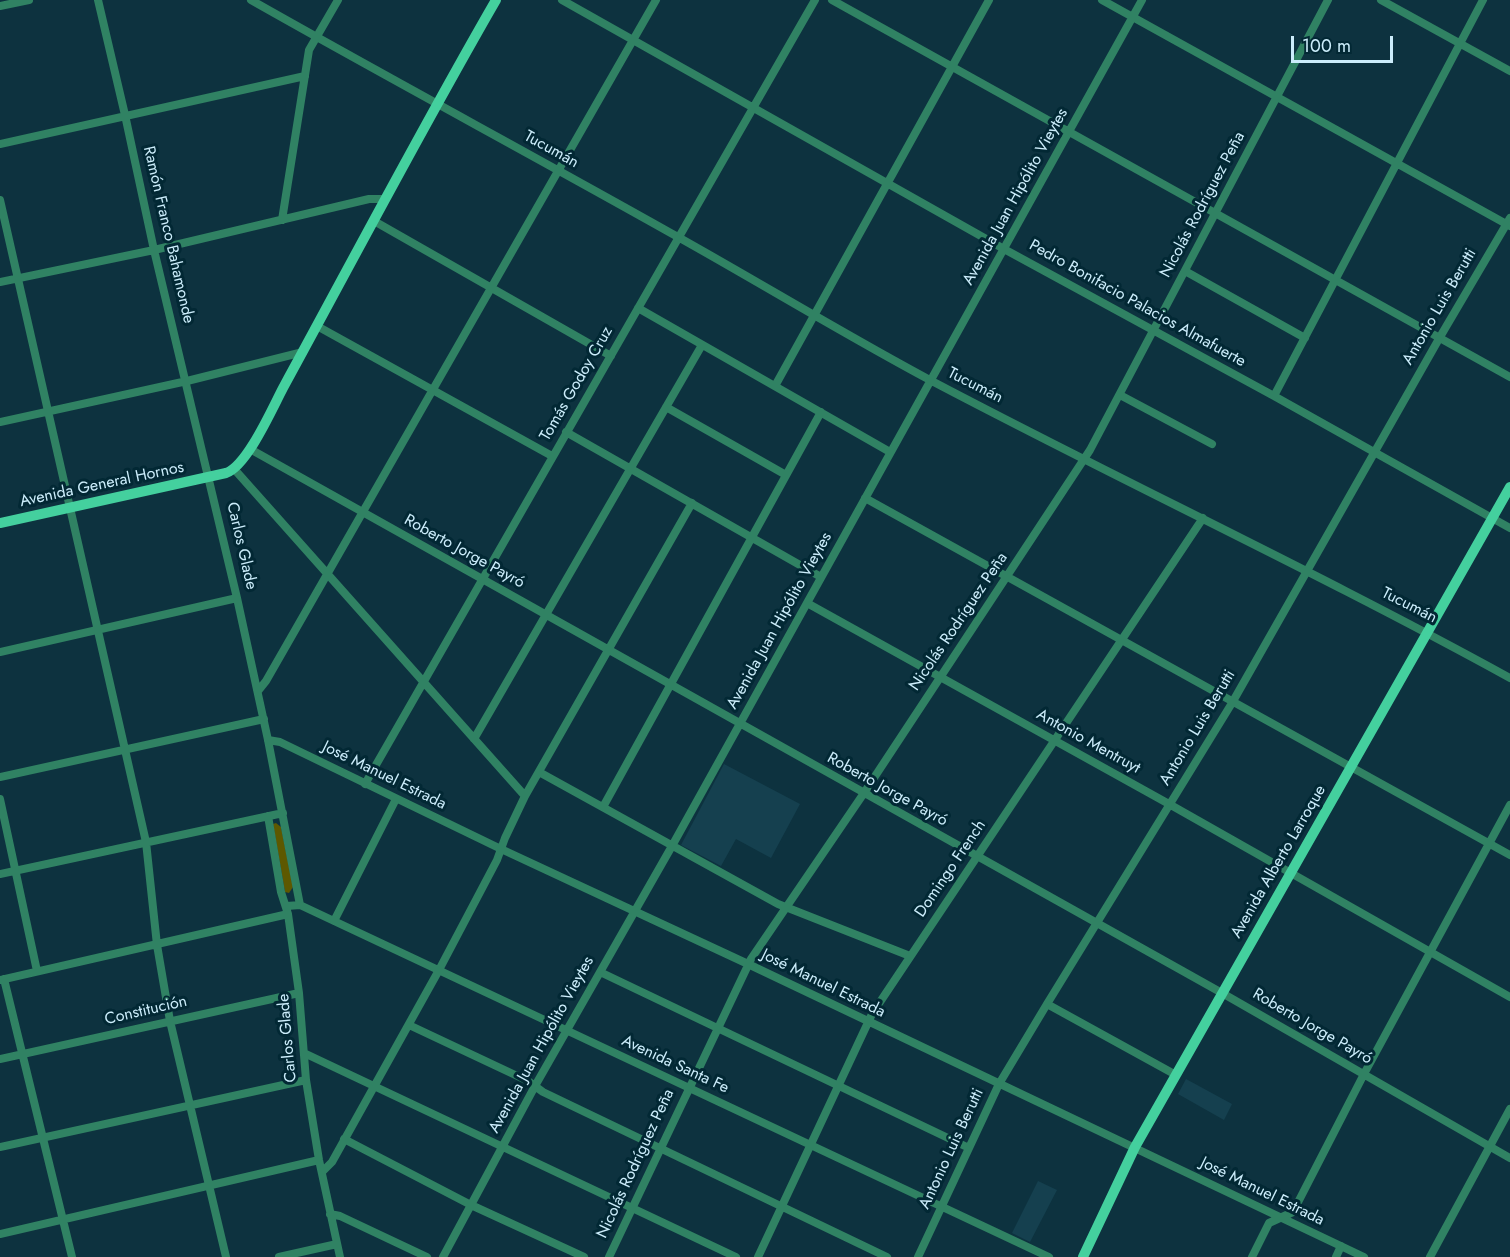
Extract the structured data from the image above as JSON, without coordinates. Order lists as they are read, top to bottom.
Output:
{
  "streets": {
    "main road": ["Avenida General Hornos", "Avenida Alberto Larroque"],
    "street": [
      "Tucumán",
      "Avenida Juan Hipólito Vieytes",
      "Nicolás Rodríguez Peña",
      "Ramón Franco Bahamonde",
      "Pedro Bonifacio Palacios Almafuerte",
      "Antonio Luis Berutti",
      "Tomás Godoy Cruz",
      "Carlos Glade",
      "Roberto Jorge Payró",
      "Antonio Mentruyt",
      "José Manuel Estrada",
      "Domingo French",
      "Constitución",
      "Avenida Santa Fe"
    ]
  },
  "crossings": [
    ["Tucumán", "Avenida Juan Hipólito Vieytes"],
    ["Tucumán", "Nicolás Rodríguez Peña"],
    ["Tucumán", "Antonio Luis Berutti"],
    ["Tucumán", "Tomás Godoy Cruz"],
    ["Tucumán", "Avenida Alberto Larroque"],
    ["Tucumán", "Domingo French"],
    ["Avenida Juan Hipólito Vieytes", "Pedro Bonifacio Palacios Almafuerte"],
    ["Avenida Juan Hipólito Vieytes", "Roberto Jorge Payró"],
    ["Avenida Juan Hipólito Vieytes", "Antonio Mentruyt"],
    ["Avenida Juan Hipólito Vieytes", "José Manuel Estrada"],
    ["Avenida Juan Hipólito Vieytes", "Avenida Santa Fe"],
    ["Nicolás Rodríguez Peña", "Pedro Bonifacio Palacios Almafuerte"],
    ["Nicolás Rodríguez Peña", "Roberto Jorge Payró"],
    ["Nicolás Rodríguez Peña", "Antonio Mentruyt"],
    ["Nicolás Rodríguez Peña", "José Manuel Estrada"],
    ["Nicolás Rodríguez Peña", "Avenida Santa Fe"],
    ["Ramón Franco Bahamonde", "Avenida General Hornos"],
    ["Ramón Franco Bahamonde", "Carlos Glade"],
    ["Pedro Bonifacio Palacios Almafuerte", "Antonio Luis Berutti"],
    ["Pedro Bonifacio Palacios Almafuerte", "Tomás Godoy Cruz"],
    ["Pedro Bonifacio Palacios Almafuerte", "Avenida Alberto Larroque"],
    ["Antonio Luis Berutti", "Roberto Jorge Payró"],
    ["Antonio Luis Berutti", "Antonio Mentruyt"],
    ["Antonio Luis Berutti", "José Manuel Estrada"],
    ["Antonio Luis Berutti", "Avenida Santa Fe"],
    ["Tomás Godoy Cruz", "Roberto Jorge Payró"],
    ["Tomás Godoy Cruz", "José Manuel Estrada"],
    ["Avenida General Hornos", "Carlos Glade"],
    ["Carlos Glade", "José Manuel Estrada"],
    ["Carlos Glade", "Constitución"],
    ["Carlos Glade", "Avenida Santa Fe"],
    ["Roberto Jorge Payró", "Avenida Alberto Larroque"],
    ["Roberto Jorge Payró", "Domingo French"],
    ["Antonio Mentruyt", "Avenida Alberto Larroque"],
    ["Antonio Mentruyt", "Domingo French"],
    ["José Manuel Estrada", "Avenida Alberto Larroque"],
    ["José Manuel Estrada", "Domingo French"],
    ["Domingo French", "Avenida Santa Fe"]
  ],
  "scale_bar": "100 m"
}
